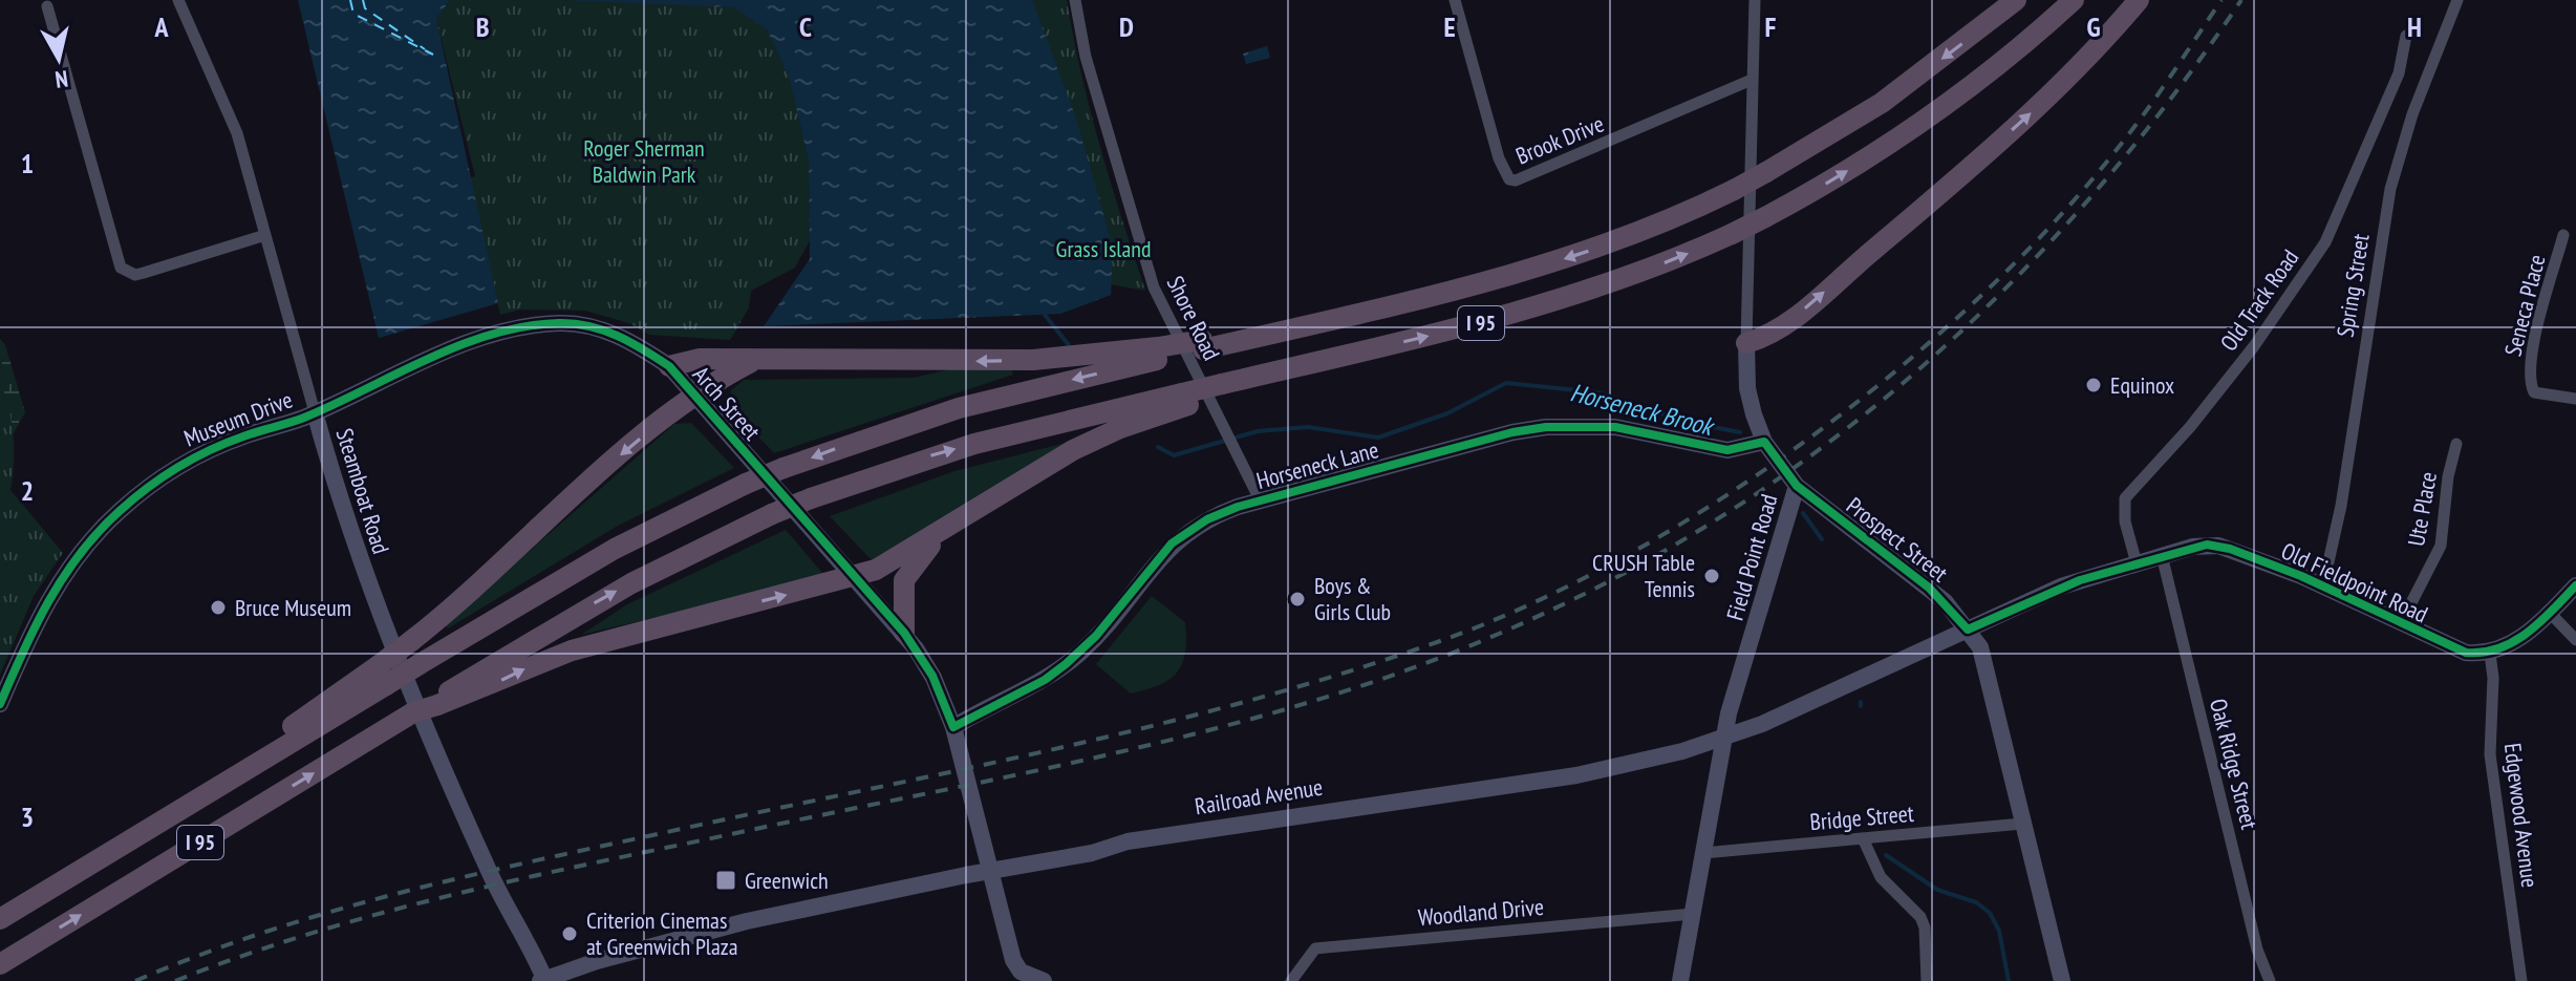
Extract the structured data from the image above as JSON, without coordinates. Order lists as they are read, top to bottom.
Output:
{
  "streets": {
    "highway": ["I 95"],
    "main road": [
      "Arch Street",
      "Museum Drive",
      "Horseneck Lane",
      "Steamboat Road",
      "Prospect Street",
      "Field Point Road",
      "Old Fieldpoint Road",
      "Railroad Avenue"
    ],
    "street": [
      "Brook Drive",
      "Spring Street",
      "Old Track Road",
      "Seneca Place",
      "Shore Road",
      "Ute Place",
      "Oak Ridge Street",
      "Edgewood Avenue",
      "Bridge Street",
      "Woodland Drive"
    ]
  },
  "crossings": [
    ["Brook Drive", "Field Point Road"],
    ["Spring Street", "Old Fieldpoint Road"],
    ["Old Track Road", "Old Fieldpoint Road"],
    ["Shore Road", "Horseneck Lane"],
    ["Arch Street", "Museum Drive"],
    ["Arch Street", "Horseneck Lane"],
    ["Arch Street", "Steamboat Road"],
    ["Arch Street", "Railroad Avenue"],
    ["Museum Drive", "Steamboat Road"],
    ["Horseneck Lane", "Field Point Road"],
    ["Steamboat Road", "Railroad Avenue"],
    ["Ute Place", "Old Fieldpoint Road"],
    ["Prospect Street", "Field Point Road"],
    ["Prospect Street", "Old Fieldpoint Road"],
    ["Prospect Street", "Railroad Avenue"],
    ["Prospect Street", "Bridge Street"],
    ["Field Point Road", "Railroad Avenue"],
    ["Field Point Road", "Bridge Street"],
    ["Field Point Road", "Woodland Drive"],
    ["Old Fieldpoint Road", "Oak Ridge Street"],
    ["Old Fieldpoint Road", "Railroad Avenue"],
    ["Old Fieldpoint Road", "Edgewood Avenue"]
  ],
  "water": ["Horseneck Brook"],
  "parks": ["Roger Sherman Baldwin Park", "Grass Island"],
  "places": {
    "other": [
      "Equinox",
      "CRUSH Table Tennis",
      "Boys & Girls Club",
      "Bruce Museum",
      "Criterion Cinemas at Greenwich Plaza"
    ],
    "transit": ["Greenwich"]
  },
  "north": "bottom",
  "grid": {
    "columns": [
      "A",
      "B",
      "C",
      "D",
      "E",
      "F",
      "G",
      "H"
    ],
    "rows": ["1", "2", "3"]
  }
}
